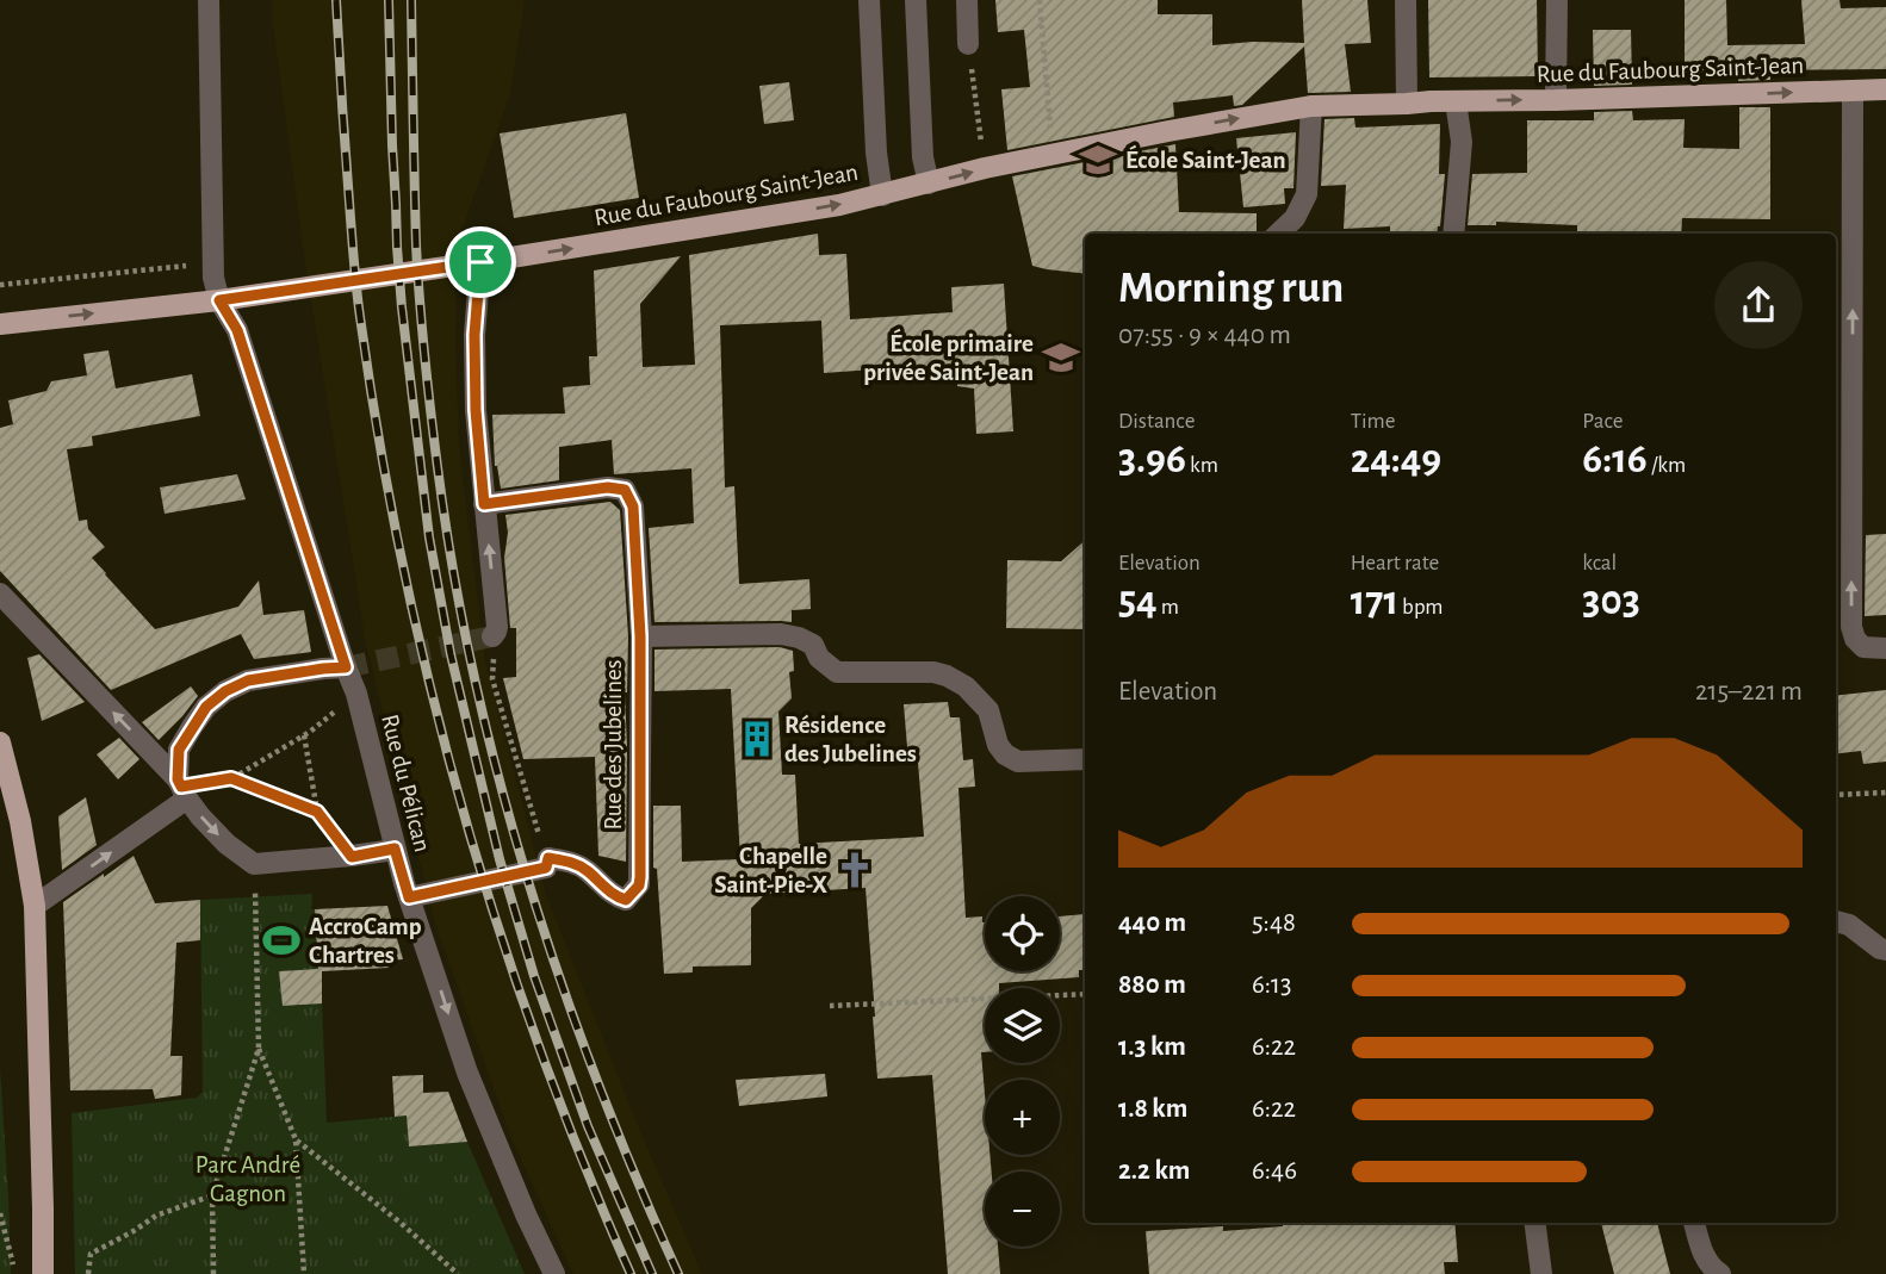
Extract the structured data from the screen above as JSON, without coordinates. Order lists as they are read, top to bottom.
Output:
{
  "streets": {
    "main road": ["Rue du Faubourg Saint-Jean"],
    "street": ["Rue des Jubelines", "Rue du Pélican"]
  },
  "crossings": [
    ["Rue du Faubourg Saint-Jean", "Rue du Pélican"]
  ],
  "one_way": ["Rue du Faubourg Saint-Jean"],
  "parks": ["Parc André Gagnon"],
  "places": {
    "school or university": ["École Saint-Jean", "École primaire privée Saint-Jean"],
    "building": ["Résidence des Jubelines"],
    "church": ["Chapelle Saint-Pie-X"],
    "sports": ["AccroCamp Chartres"]
  },
  "page": {
    "heading": ["Morning run", "07:55 · 9 × 440 m"],
    "stats": [
      ["Distance", "3.96 km"],
      ["Time", "24:49"],
      ["Pace", "6:16 /km"],
      ["Elevation", "54 m"],
      ["Heart rate", "171 bpm"],
      ["kcal", "303"]
    ],
    "chart": ["Elevation", "215–221 m"],
    "list": [
      {
        "name": "440 m",
        "note": "5:48"
      },
      {
        "name": "880 m",
        "note": "6:13"
      },
      {
        "name": "1.3 km",
        "note": "6:22"
      },
      {
        "name": "1.8 km",
        "note": "6:22"
      },
      {
        "name": "2.2 km",
        "note": "6:46"
      }
    ],
    "map_buttons": ["+", "−"]
  }
}
